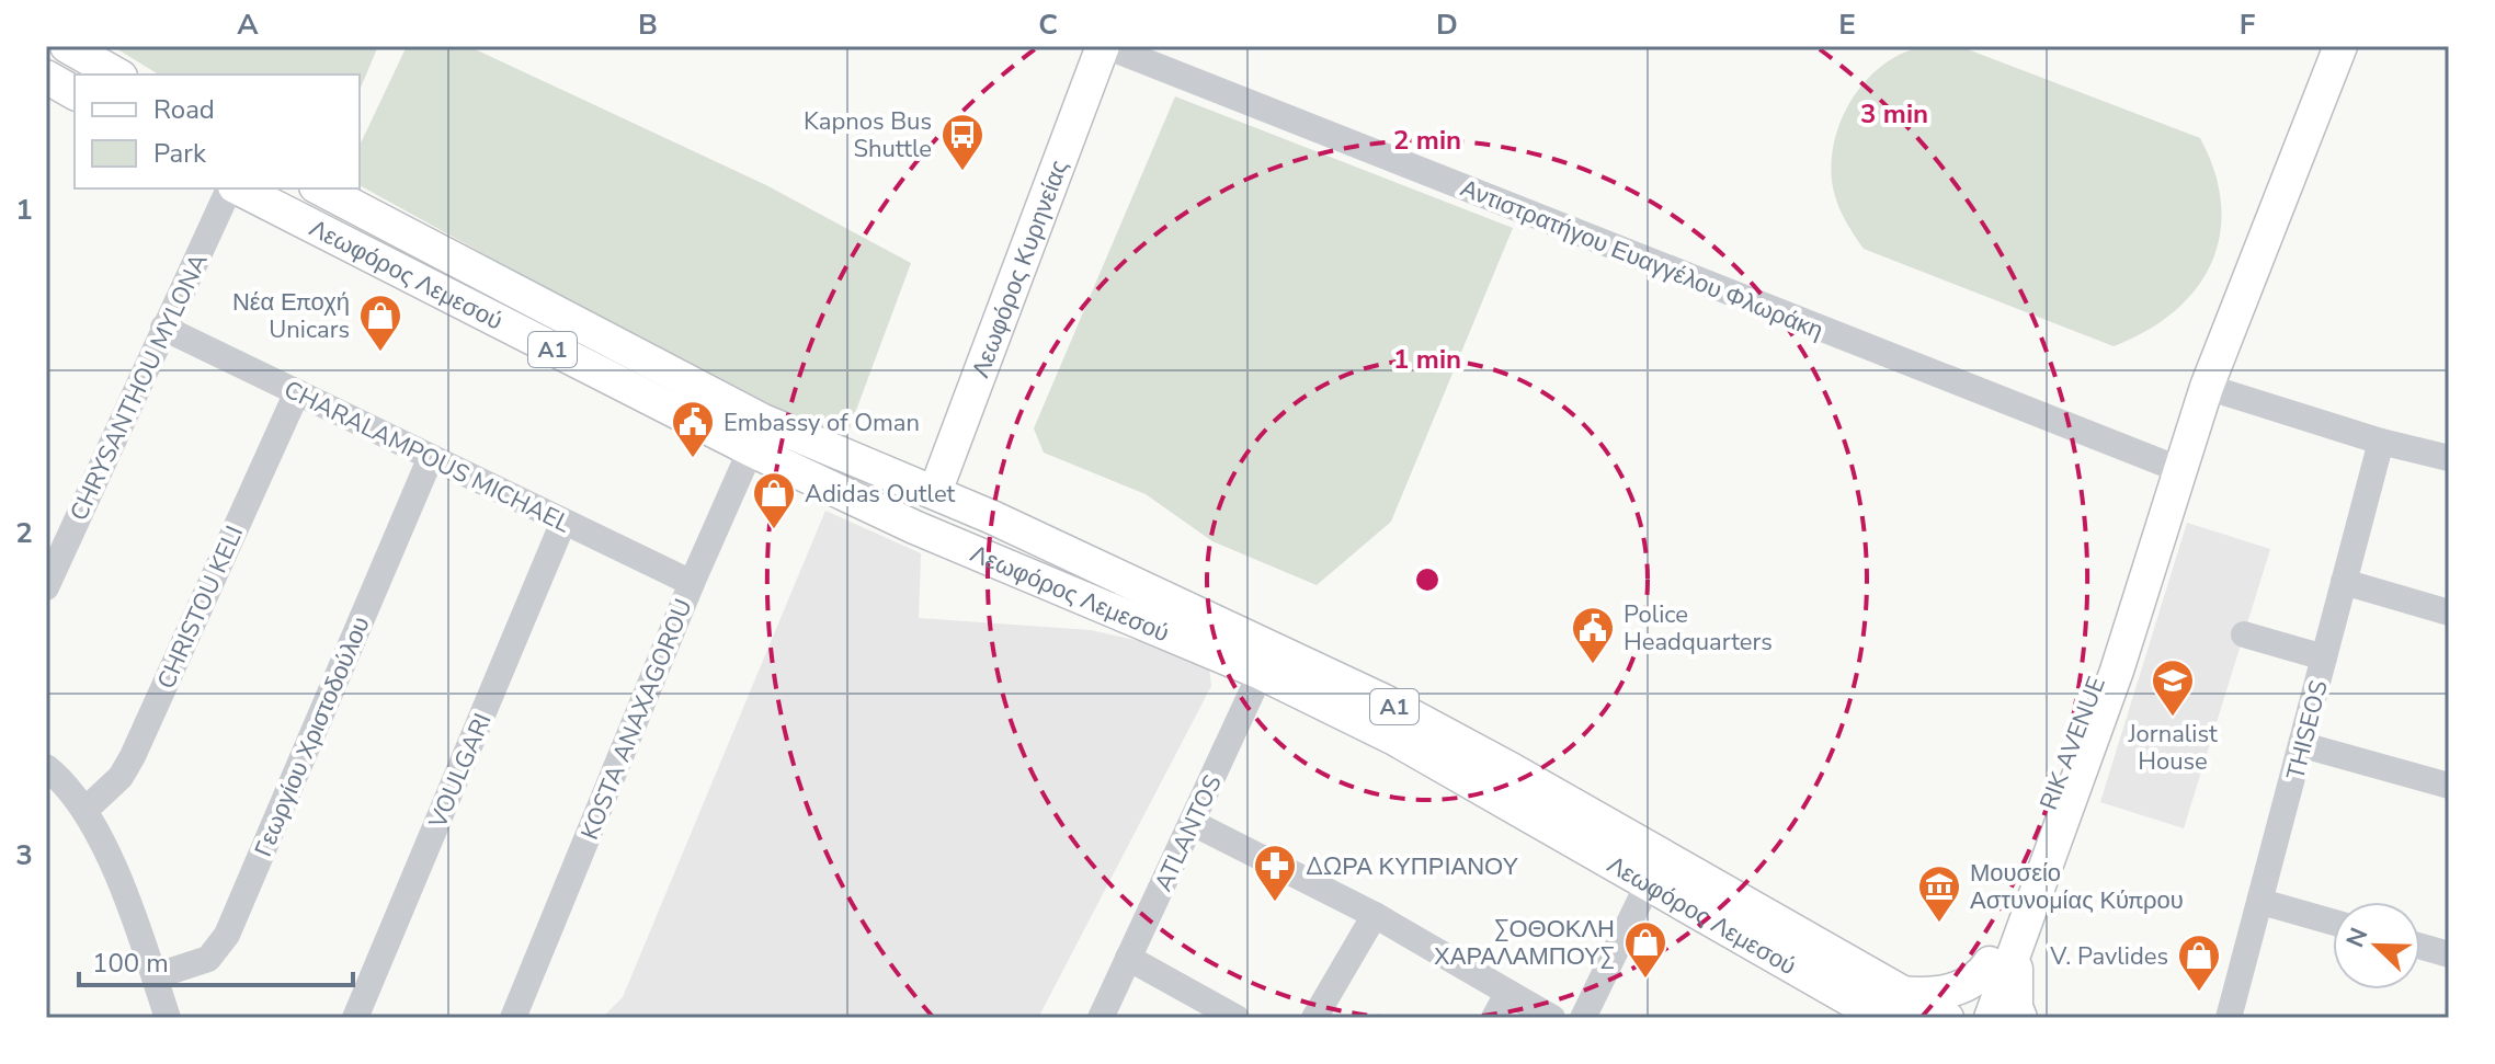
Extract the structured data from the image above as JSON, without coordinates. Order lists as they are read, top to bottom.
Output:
{
  "streets": {
    "main road": [
      "Λεωφόρος Κυρηνείας",
      "Λεωφόρος Λεμεσού",
      "A1",
      "RIK AVENUE"
    ],
    "street": [
      "Αντιστρατήγου Ευαγγέλου Φλωράκη",
      "CHRYSANTHOU MYLONA",
      "CHARALAMPOUS MICHAEL",
      "CHRISTOU KELI",
      "KOSTA ANAXAGOROU",
      "THISEOS",
      "Γεωργίου Χριστοδούλου",
      "VOULGARI",
      "ATLANTOS"
    ]
  },
  "crossings": [
    ["Αντιστρατήγου Ευαγγέλου Φλωράκη", "Λεωφόρος Κυρηνείας"],
    ["Αντιστρατήγου Ευαγγέλου Φλωράκη", "RIK AVENUE"],
    ["Λεωφόρος Κυρηνείας", "Λεωφόρος Λεμεσού"],
    ["Λεωφόρος Λεμεσού", "KOSTA ANAXAGOROU"],
    ["Λεωφόρος Λεμεσού", "ATLANTOS"],
    ["CHRYSANTHOU MYLONA", "CHARALAMPOUS MICHAEL"],
    ["CHARALAMPOUS MICHAEL", "CHRISTOU KELI"],
    ["CHARALAMPOUS MICHAEL", "KOSTA ANAXAGOROU"],
    ["CHARALAMPOUS MICHAEL", "Γεωργίου Χριστοδούλου"],
    ["CHARALAMPOUS MICHAEL", "VOULGARI"]
  ],
  "places": {
    "bus stop": ["Kapnos Bus Shuttle"],
    "shop": [
      "Νέα Εποχή Unicars",
      "Adidas Outlet",
      "ΣΟΘΟΚΛΗ ΧΑΡΑΛΑΜΠΟΥΣ",
      "V. Pavlides"
    ],
    "public building": ["Embassy of Oman", "Police Headquarters"],
    "school or university": ["Jornalist House"],
    "pharmacy": ["ΔΩΡΑ ΚΥΠΡΙΑΝΟΥ"],
    "museum": ["Μουσείο Αστυνομίας Κύπρου"]
  },
  "legend": ["Road", "Park"],
  "scale_bar": "100 m",
  "north": "top left",
  "grid": {
    "columns": [
      "A",
      "B",
      "C",
      "D",
      "E",
      "F"
    ],
    "rows": ["1", "2", "3"]
  },
  "rings": ["3 min", "2 min", "1 min"]
}
